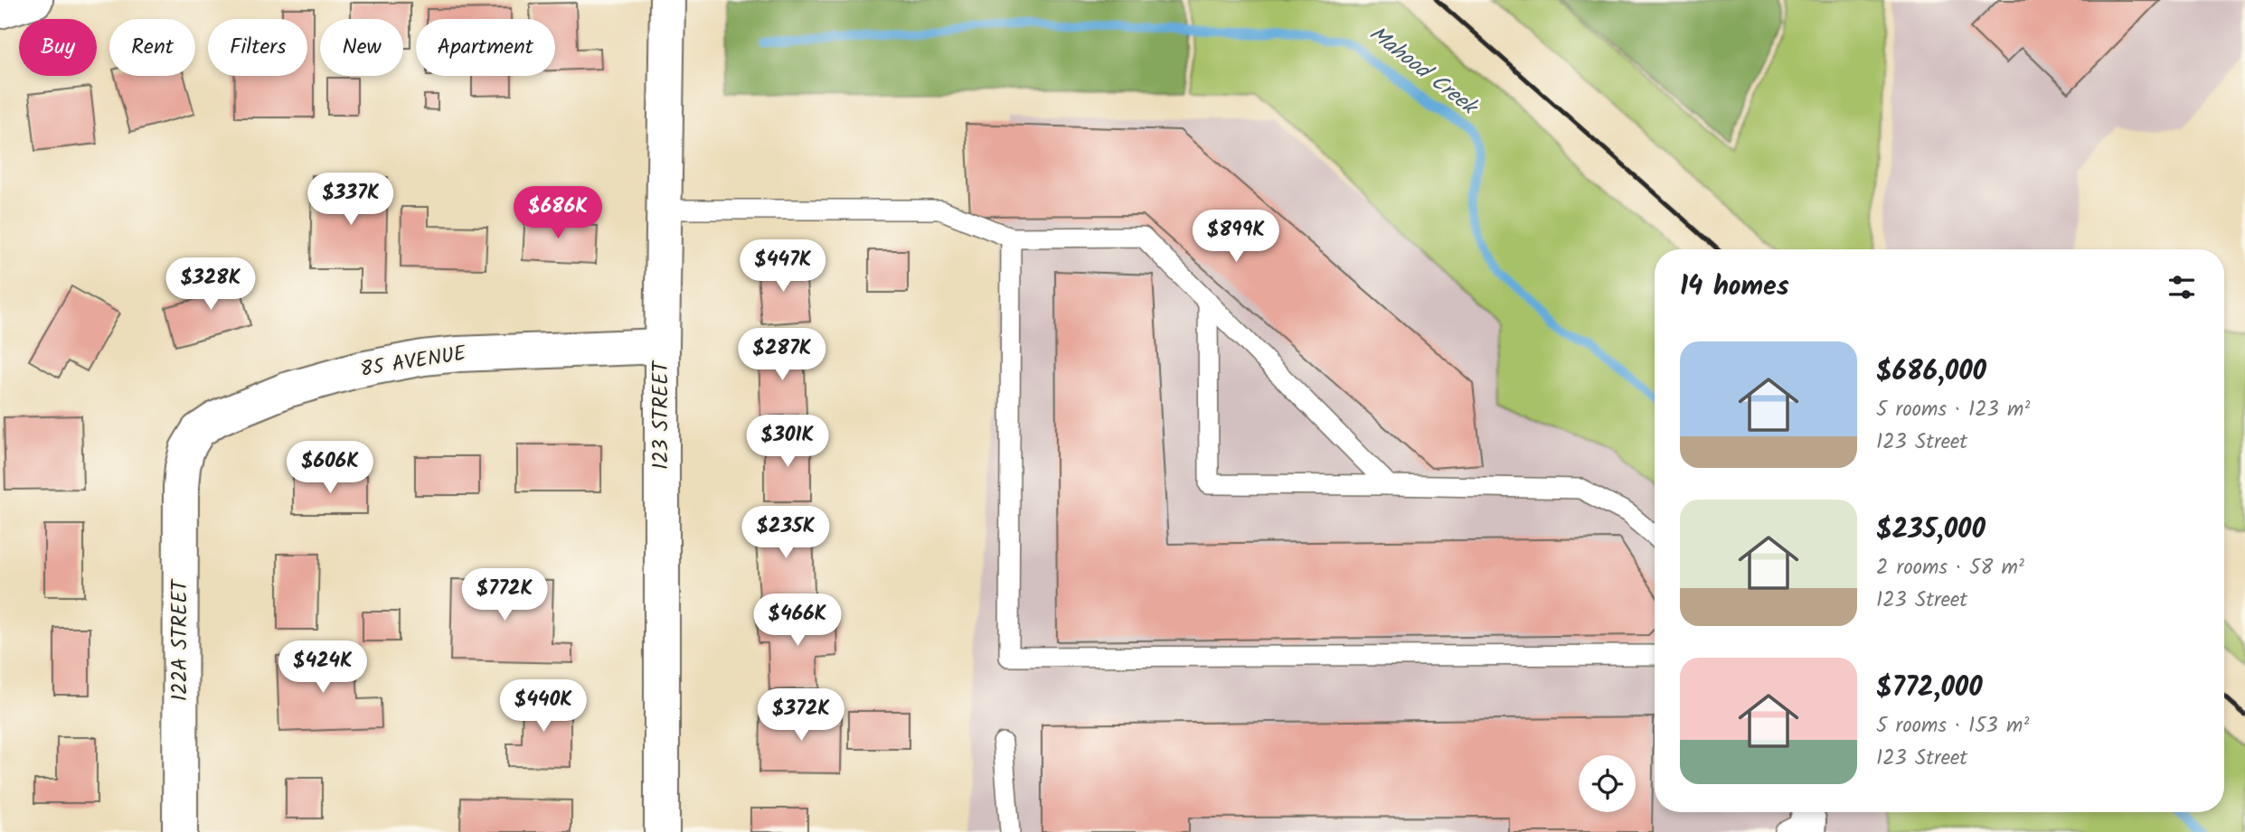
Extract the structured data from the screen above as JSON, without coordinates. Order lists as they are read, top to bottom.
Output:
{
  "streets": {
    "street": ["85 AVENUE", "123 STREET", "122A STREET"]
  },
  "crossings": [
    ["85 AVENUE", "123 STREET"],
    ["85 AVENUE", "122A STREET"]
  ],
  "water": ["Mahood Creek"],
  "page": {
    "chip": [
      "Buy",
      "Rent",
      "Filters",
      "New",
      "Apartment"
    ],
    "price": [
      "$337K",
      "$686K",
      "$899K",
      "$447K",
      "$328K",
      "$287K",
      "$301K",
      "$606K",
      "$235K",
      "$772K",
      "$466K",
      "$424K",
      "$440K",
      "$372K"
    ],
    "heading": "14 homes",
    "list": [
      {
        "name": "$686,000",
        "note": "5 rooms · 123 m² · 123 Street"
      },
      {
        "name": "$235,000",
        "note": "2 rooms · 58 m² · 123 Street"
      },
      {
        "name": "$772,000",
        "note": "5 rooms · 153 m² · 123 Street"
      }
    ]
  }
}
